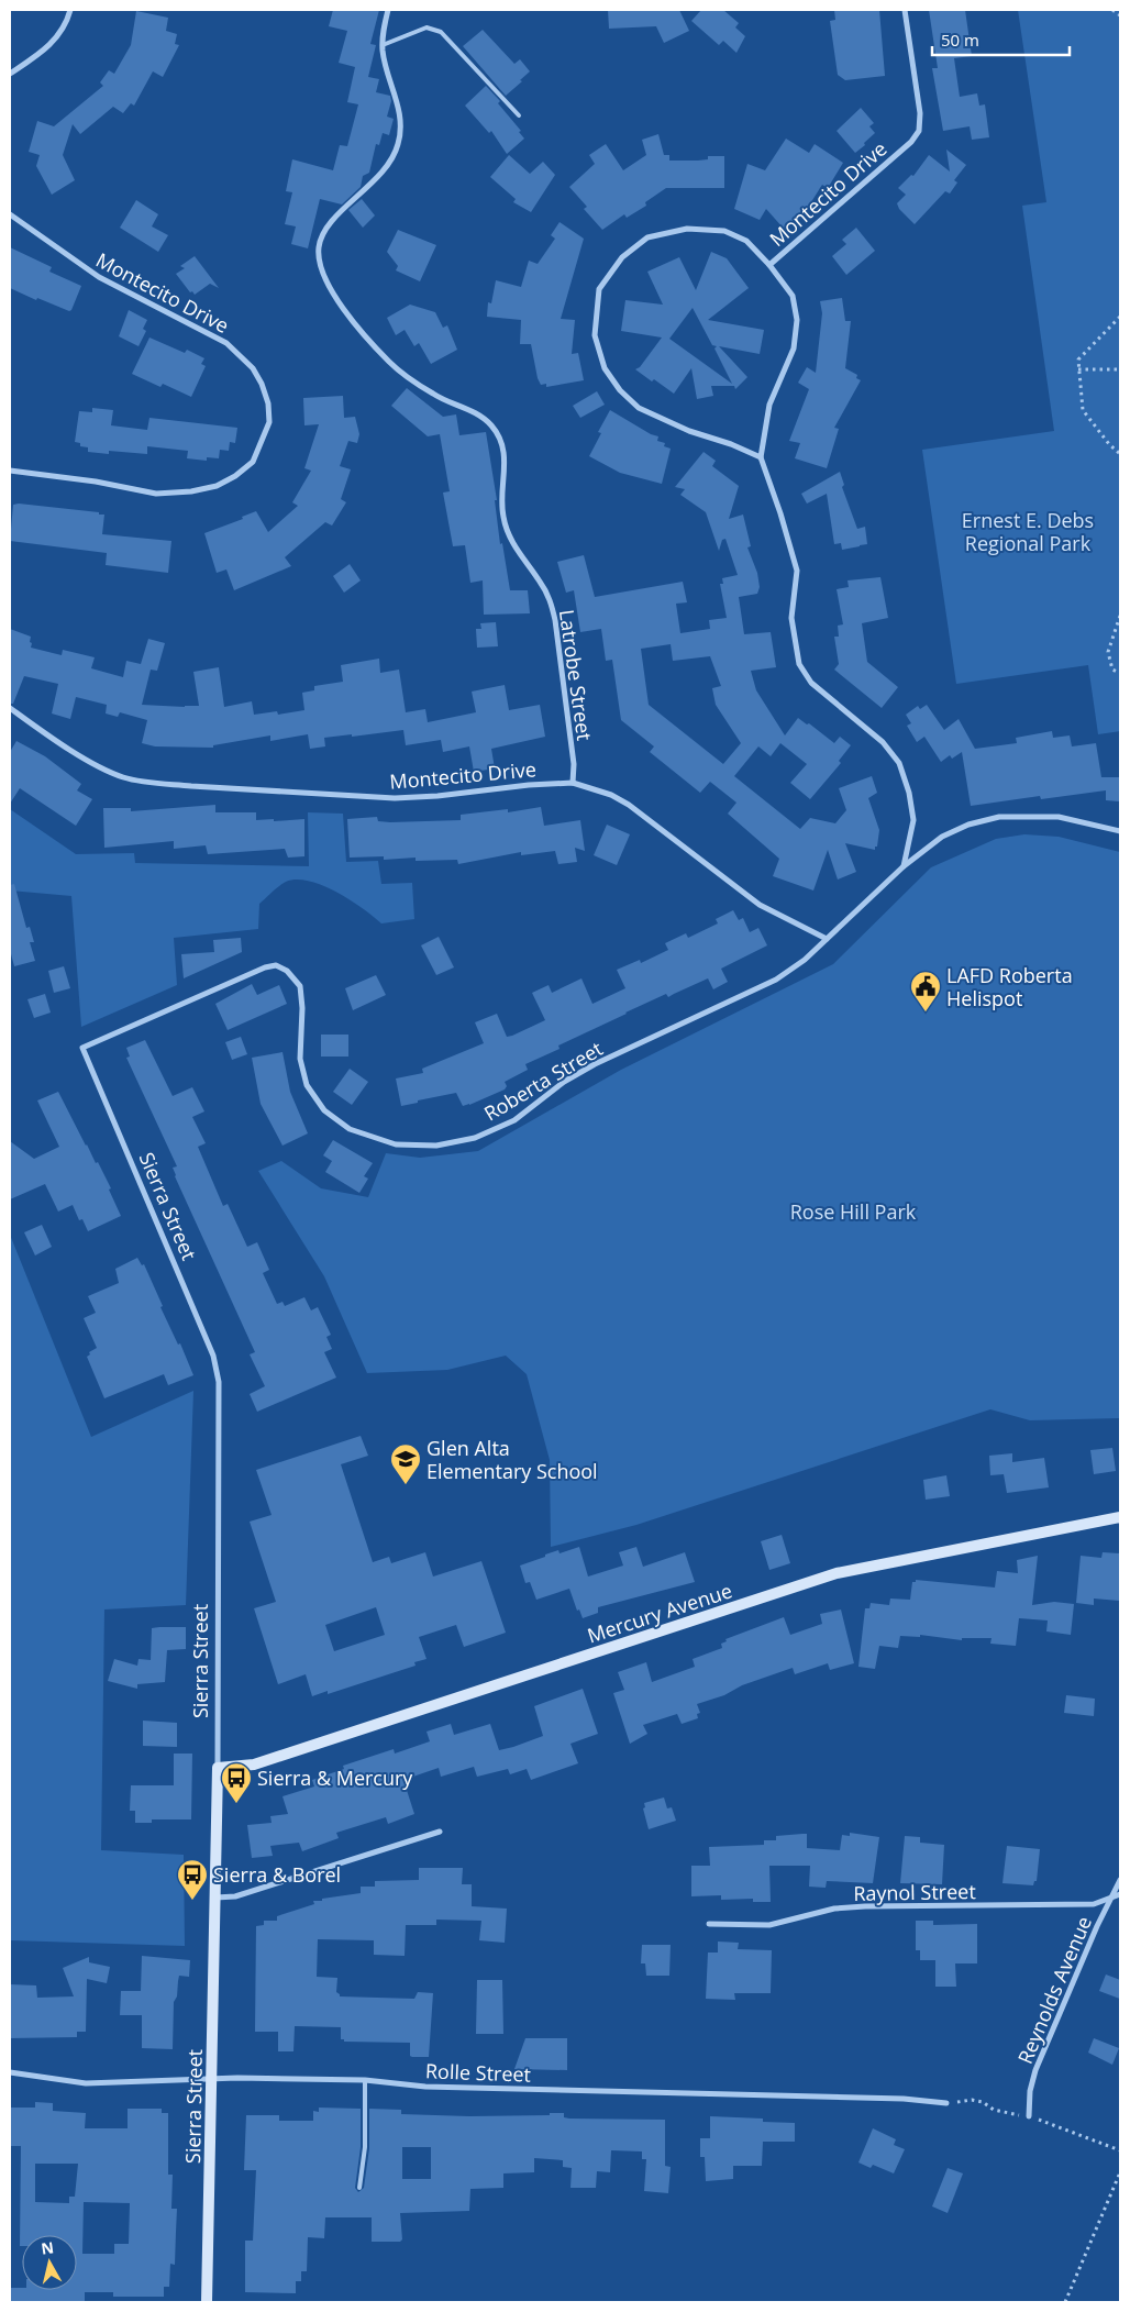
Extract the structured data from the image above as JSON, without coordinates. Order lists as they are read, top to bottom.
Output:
{
  "streets": {
    "street": [
      "Montecito Drive",
      "Latrobe Street",
      "Roberta Street",
      "Sierra Street",
      "Mercury Avenue",
      "Raynol Street",
      "Reynolds Avenue",
      "Rolle Street"
    ]
  },
  "crossings": [
    ["Montecito Drive", "Latrobe Street"],
    ["Montecito Drive", "Roberta Street"],
    ["Roberta Street", "Sierra Street"],
    ["Sierra Street", "Mercury Avenue"],
    ["Sierra Street", "Rolle Street"],
    ["Raynol Street", "Reynolds Avenue"]
  ],
  "parks": ["Ernest E. Debs Regional Park", "Rose Hill Park"],
  "places": {
    "public building": ["LAFD Roberta Helispot"],
    "school or university": ["Glen Alta Elementary School"],
    "bus stop": ["Sierra & Mercury", "Sierra & Borel"]
  },
  "scale_bar": "50 m",
  "north": "top"
}
